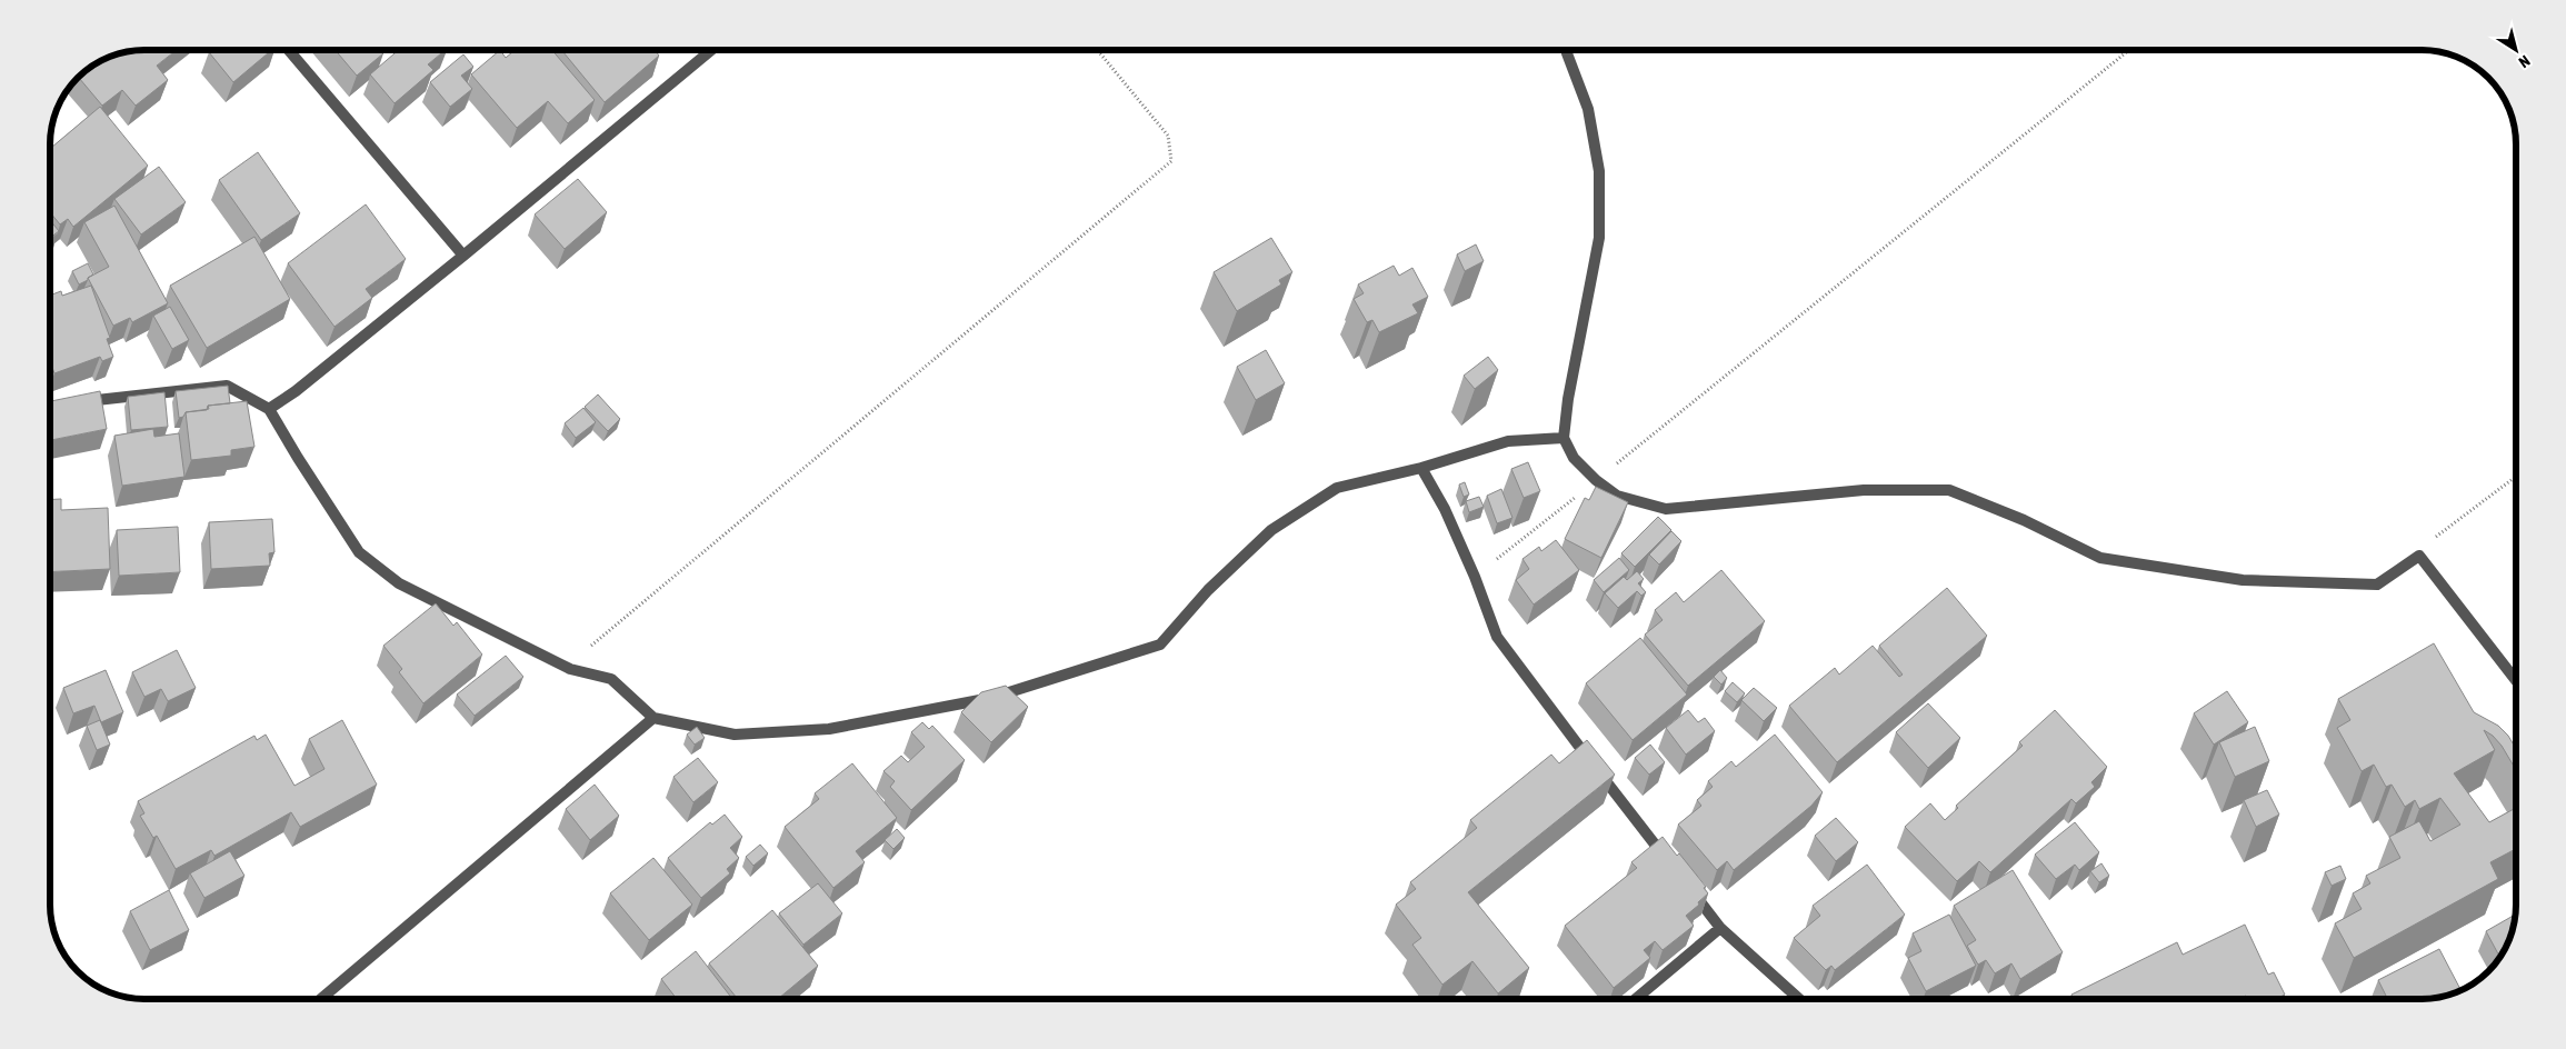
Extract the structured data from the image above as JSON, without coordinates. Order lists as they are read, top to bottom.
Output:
{
  "north": "bottom right"
}
